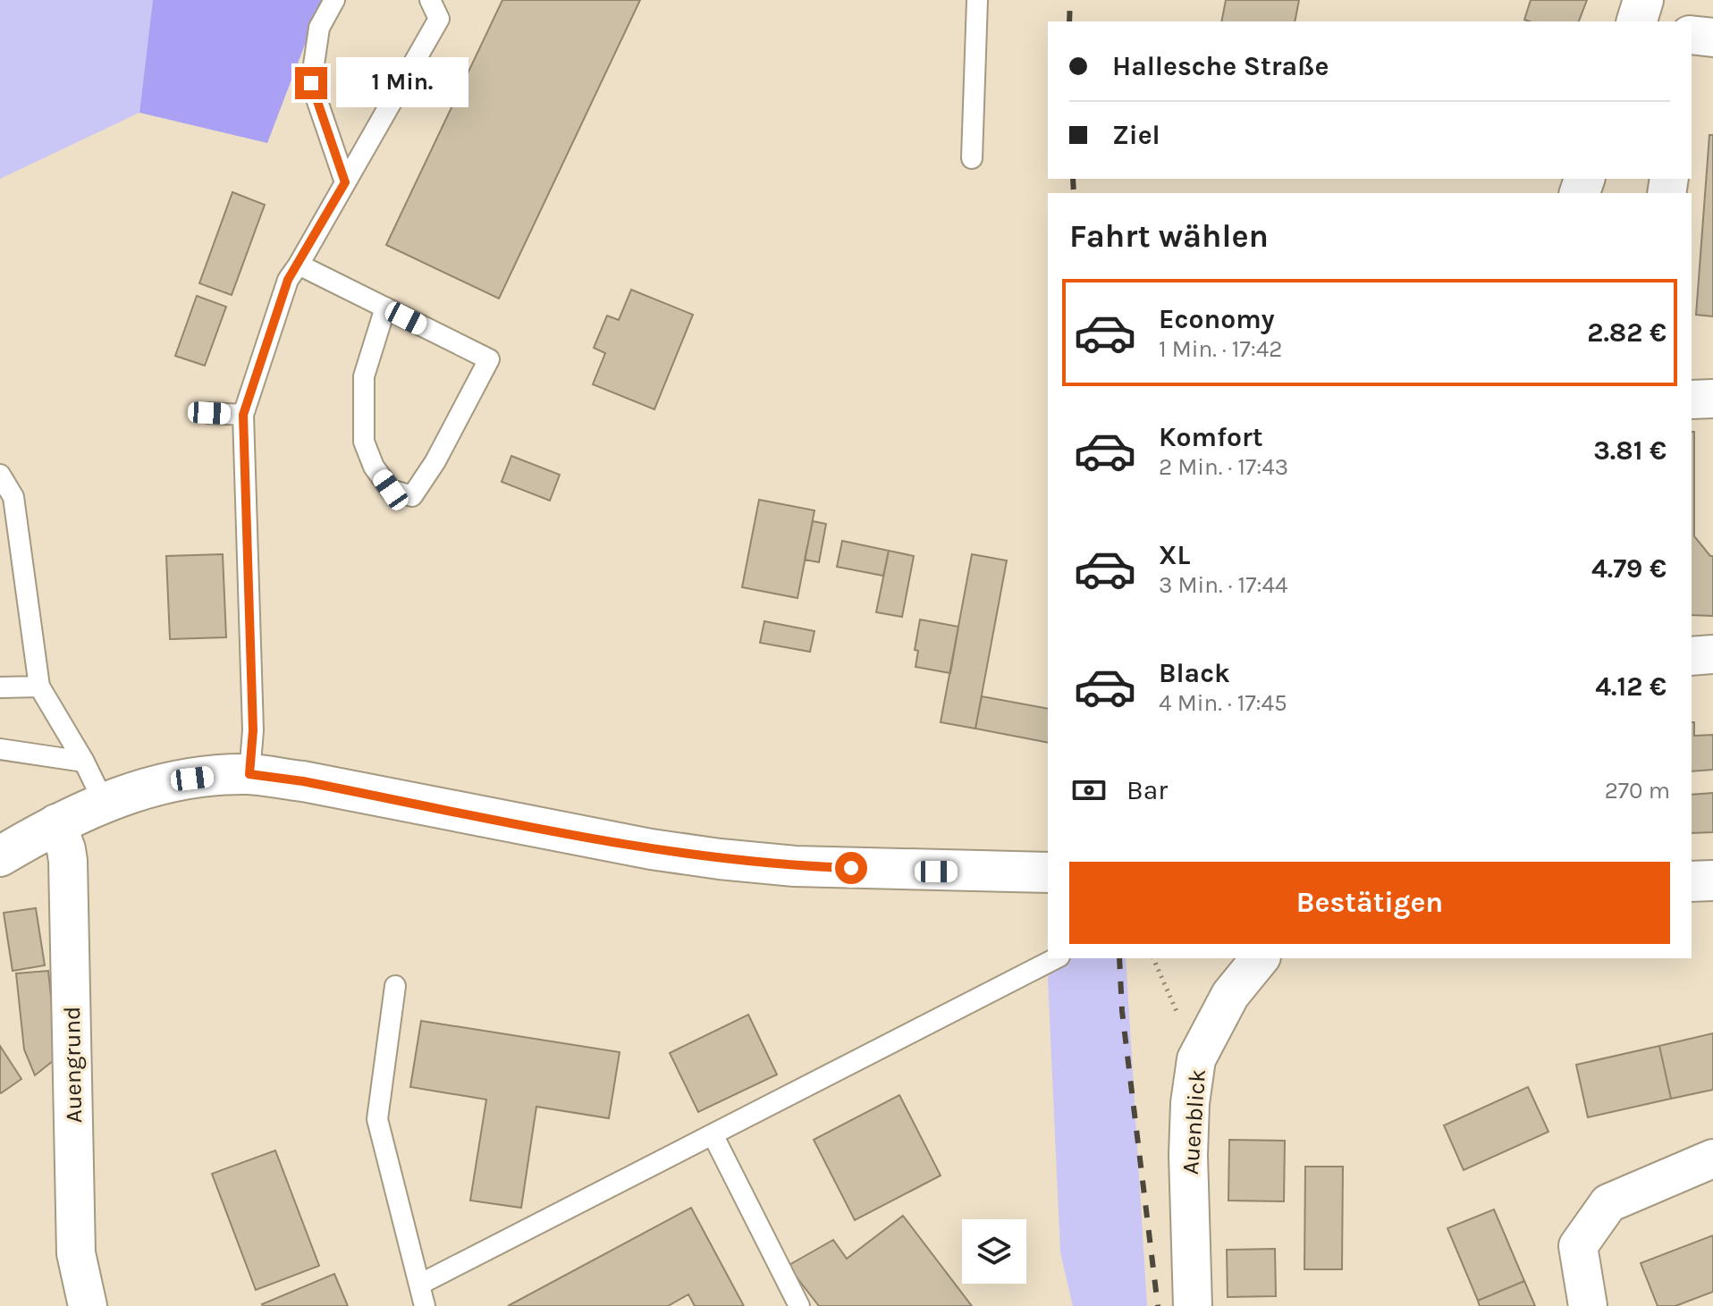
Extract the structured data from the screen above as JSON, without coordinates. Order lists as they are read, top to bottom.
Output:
{
  "streets": {
    "street": ["Auengrund", "Auenblick"]
  },
  "page": {
    "banner": ["Hallesche Straße", "Ziel"],
    "bubble": "1 Min.",
    "heading": "Fahrt wählen",
    "list": [
      {
        "name": "Economy",
        "note": "1 Min. · 17:42",
        "value": "2.82 €"
      },
      {
        "name": "Komfort",
        "note": "2 Min. · 17:43",
        "value": "3.81 €"
      },
      {
        "name": "XL",
        "note": "3 Min. · 17:44",
        "value": "4.79 €"
      },
      {
        "name": "Black",
        "note": "4 Min. · 17:45",
        "value": "4.12 €"
      }
    ],
    "pay": ["Bar", "270 m"],
    "buttons": "Bestätigen"
  }
}
